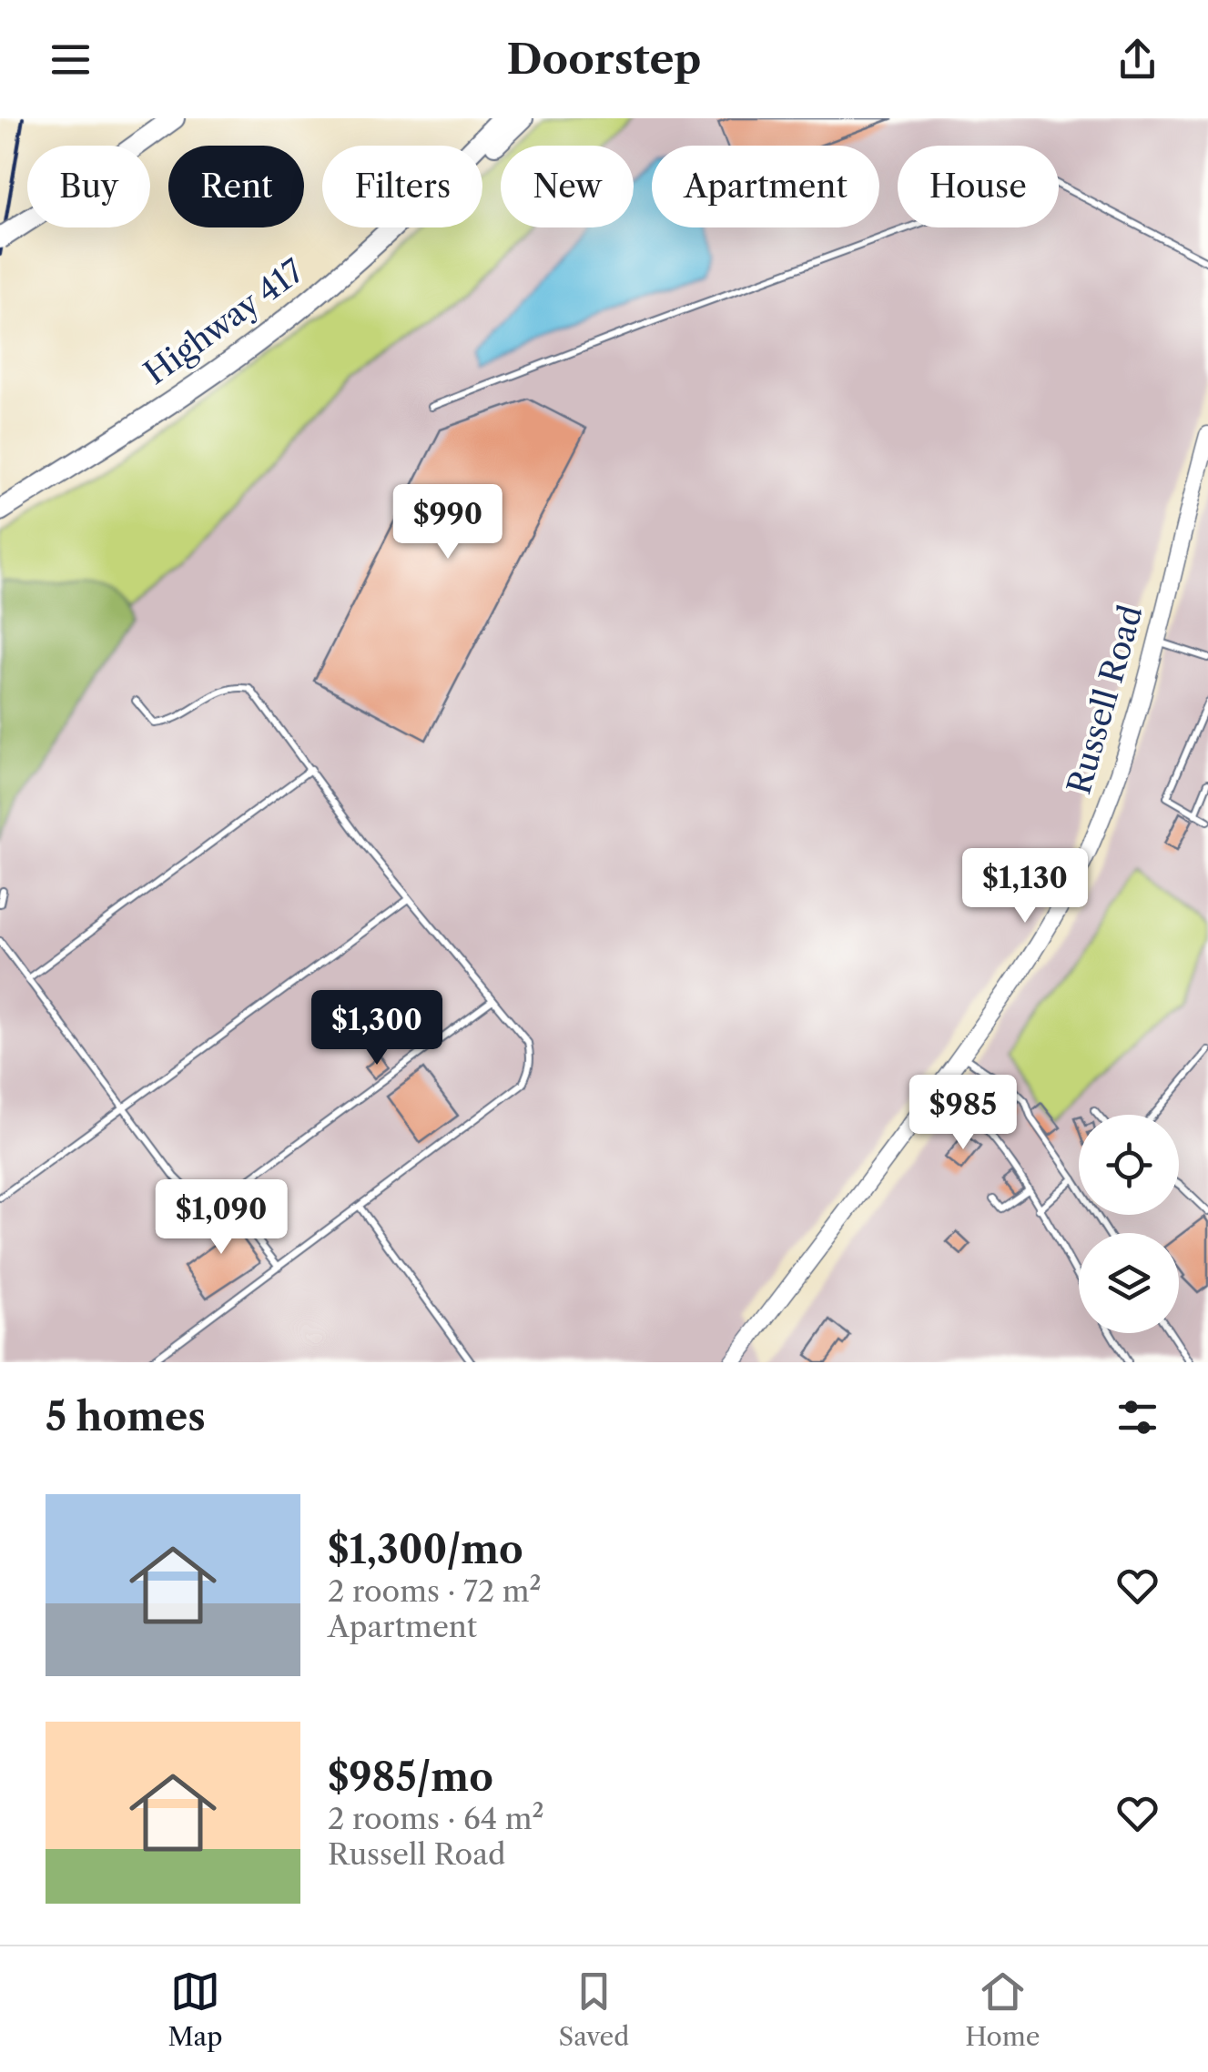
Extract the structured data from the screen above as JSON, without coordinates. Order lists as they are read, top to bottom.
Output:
{
  "streets": {
    "highway": ["Highway 417"],
    "main road": ["Russell Road"]
  },
  "page": {
    "header": "Doorstep",
    "chip": [
      "Buy",
      "Rent",
      "Filters",
      "New",
      "Apartment",
      "House"
    ],
    "price": [
      "$990",
      "$1,130",
      "$1,300",
      "$985",
      "$1,090"
    ],
    "heading": "5 homes",
    "list": [
      {
        "name": "$1,300/mo",
        "note": "2 rooms · 72 m² · Apartment"
      },
      {
        "name": "$985/mo",
        "note": "2 rooms · 64 m² · Russell Road"
      }
    ],
    "tabs": ["Map", "Saved", "Home"]
  }
}
